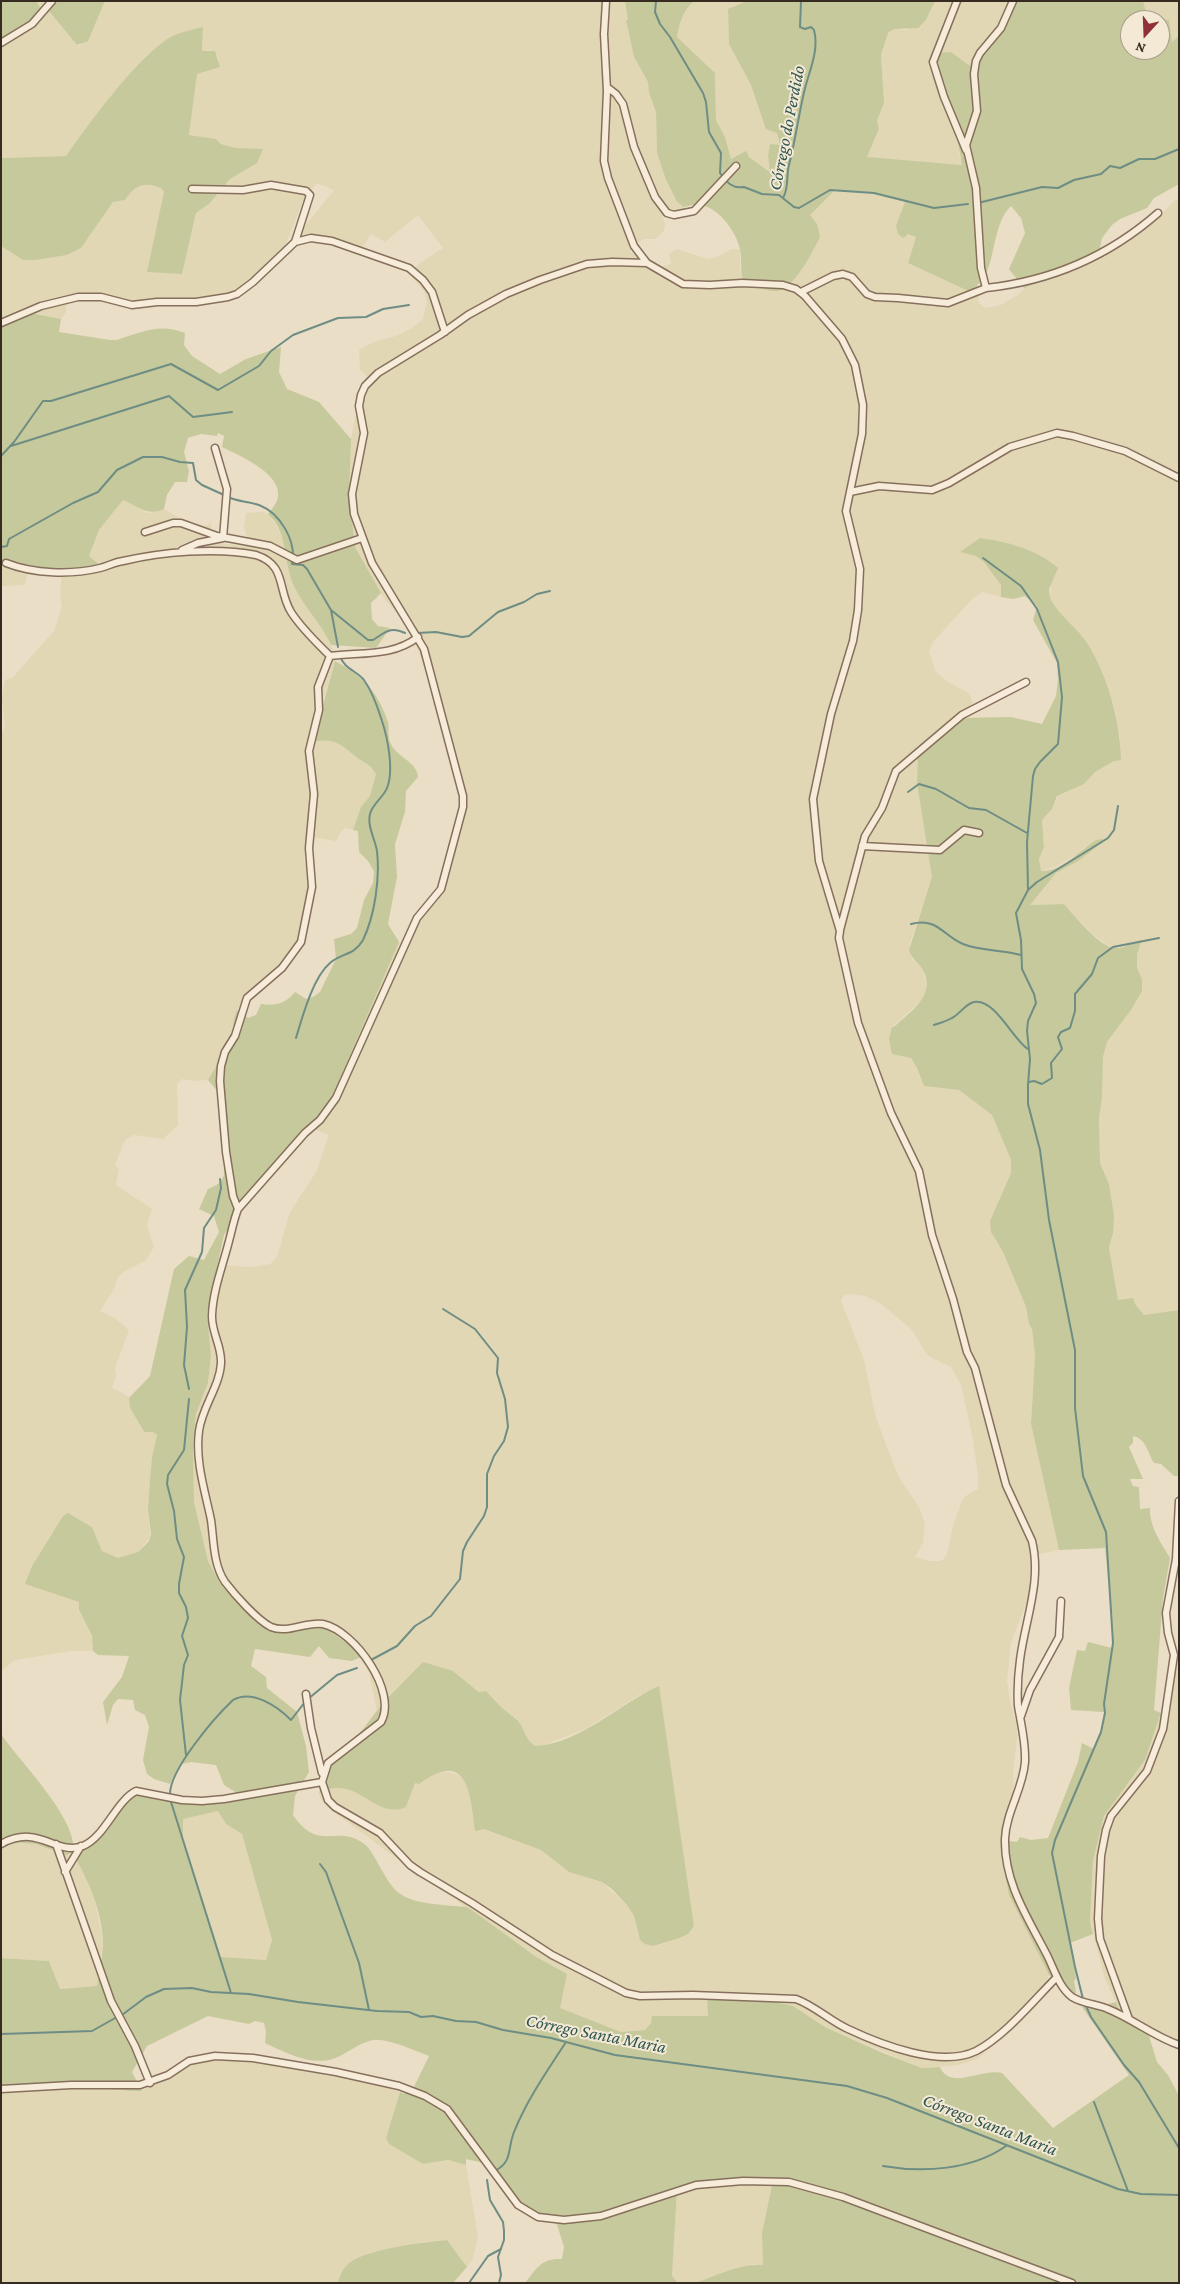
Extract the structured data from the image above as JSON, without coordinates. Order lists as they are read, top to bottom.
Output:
{
  "water": ["Córrego do Perdido", "Córrego Santa Maria"],
  "north": "bottom"
}
